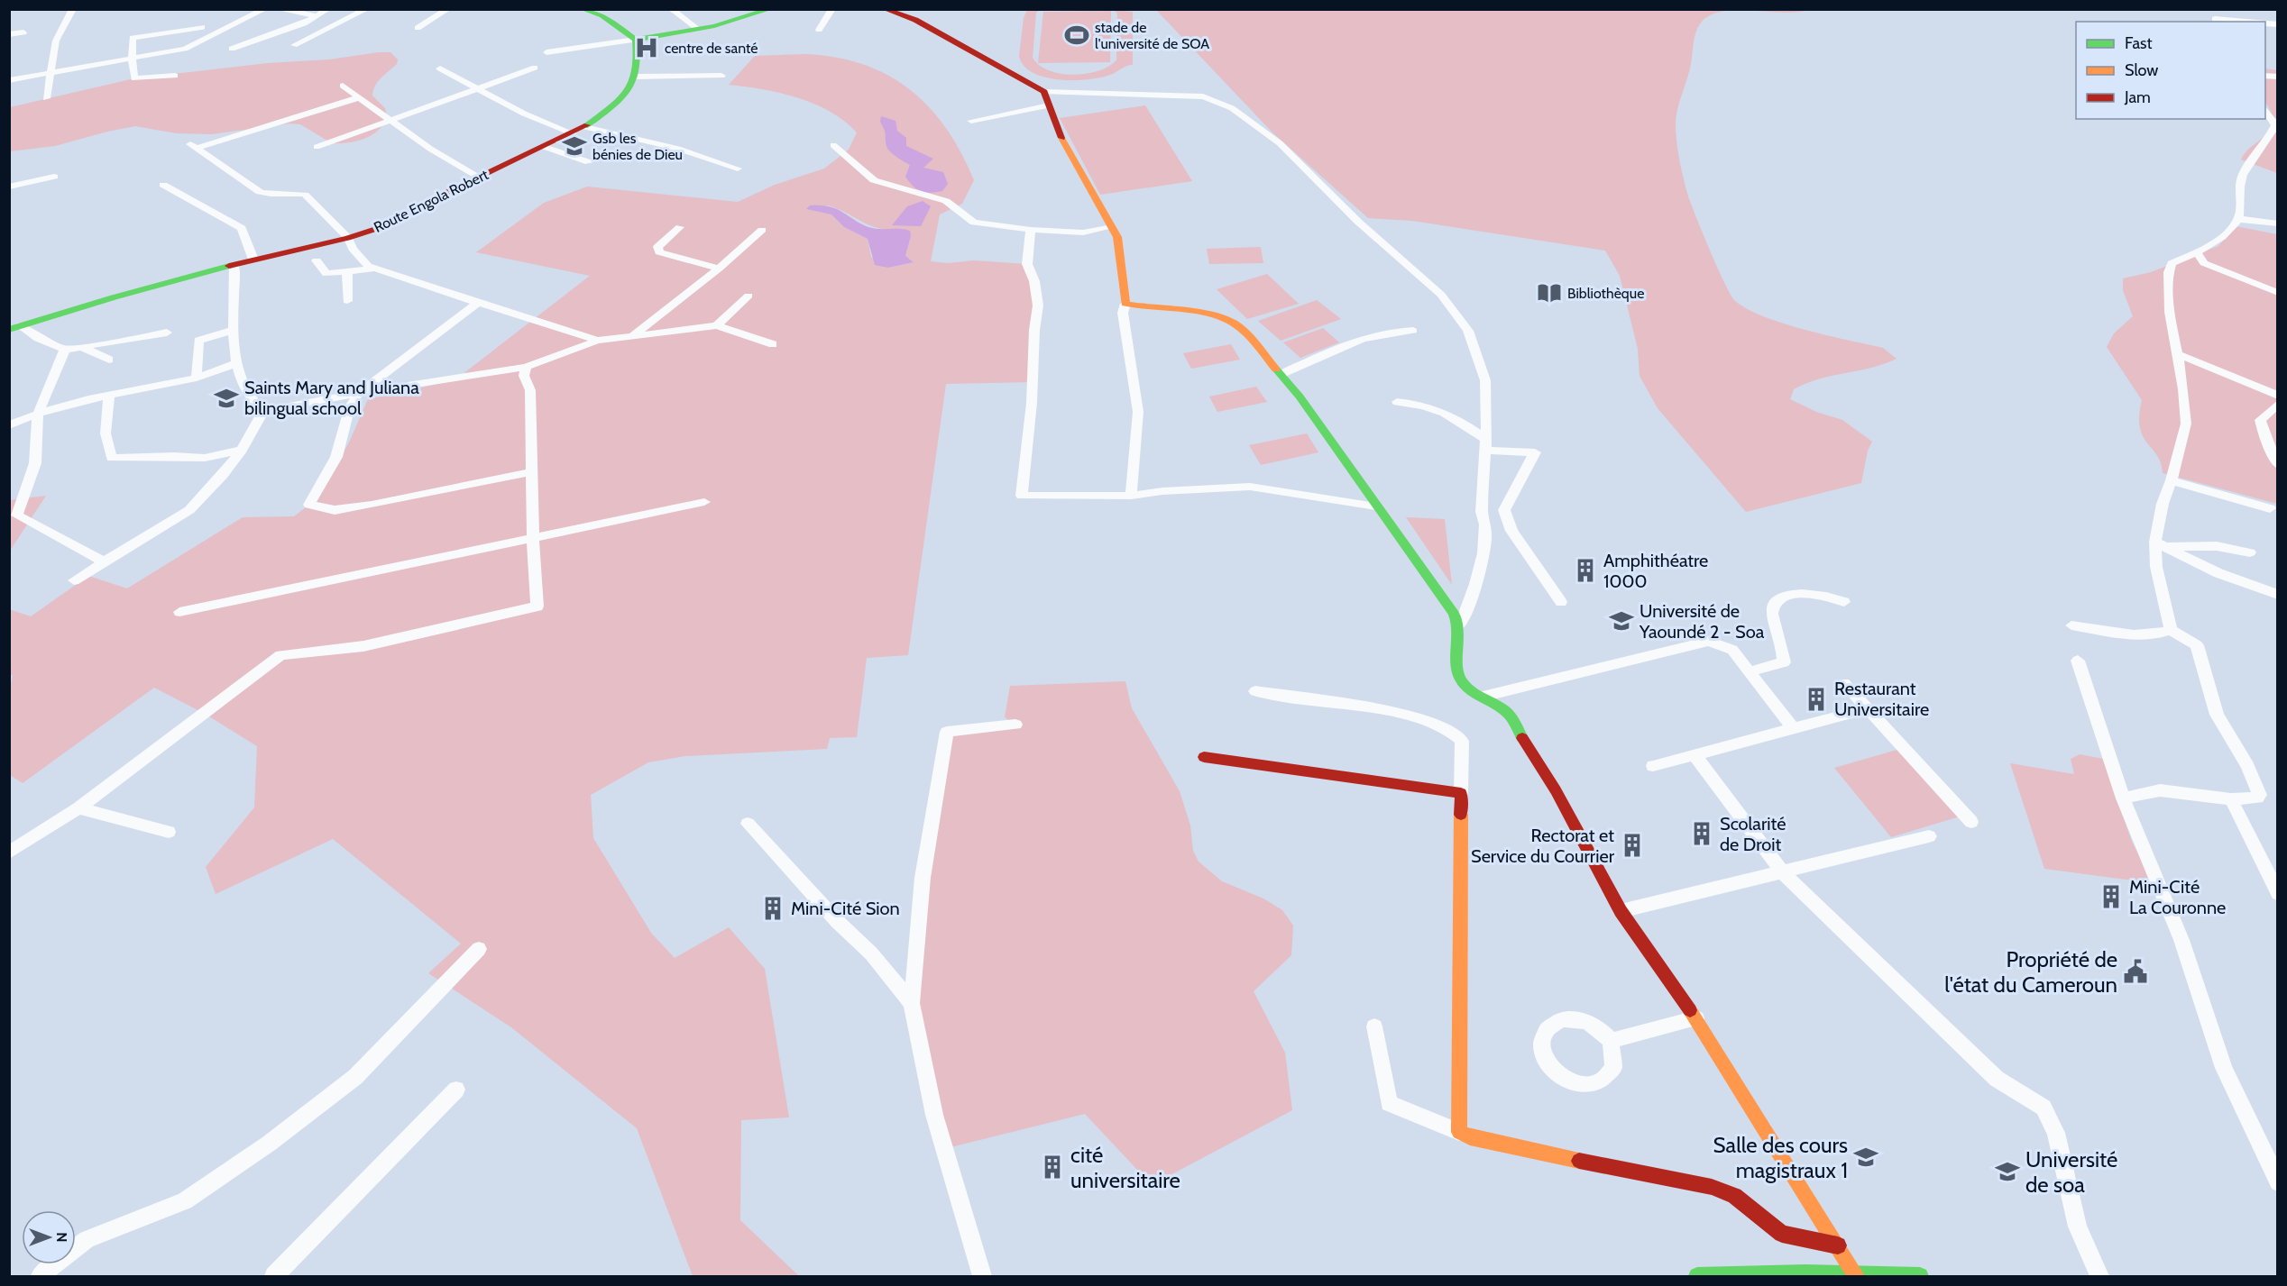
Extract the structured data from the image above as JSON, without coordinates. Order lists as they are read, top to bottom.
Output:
{
  "streets": {
    "street": ["Route Engola Robert"]
  },
  "places": {
    "sports": ["stade de l'université de SOA"],
    "hospital": ["centre de santé"],
    "school or university": [
      "Gsb les bénies de Dieu",
      "Saints Mary and Juliana bilingual school",
      "Université de Yaoundé 2 - Soa",
      "Salle des cours magistraux 1",
      "Université de soa"
    ],
    "library": ["Bibliothèque"],
    "building": [
      "Amphithéatre 1000",
      "Restaurant Universitaire",
      "Scolarité de Droit",
      "Rectorat et Service du Courrier",
      "Mini-Cité La Couronne",
      "Mini-Cité Sion",
      "cité universitaire"
    ],
    "public building": ["Propriété de l'état du Cameroun"]
  },
  "legend": ["Fast", "Slow", "Jam"],
  "north": "right"
}
